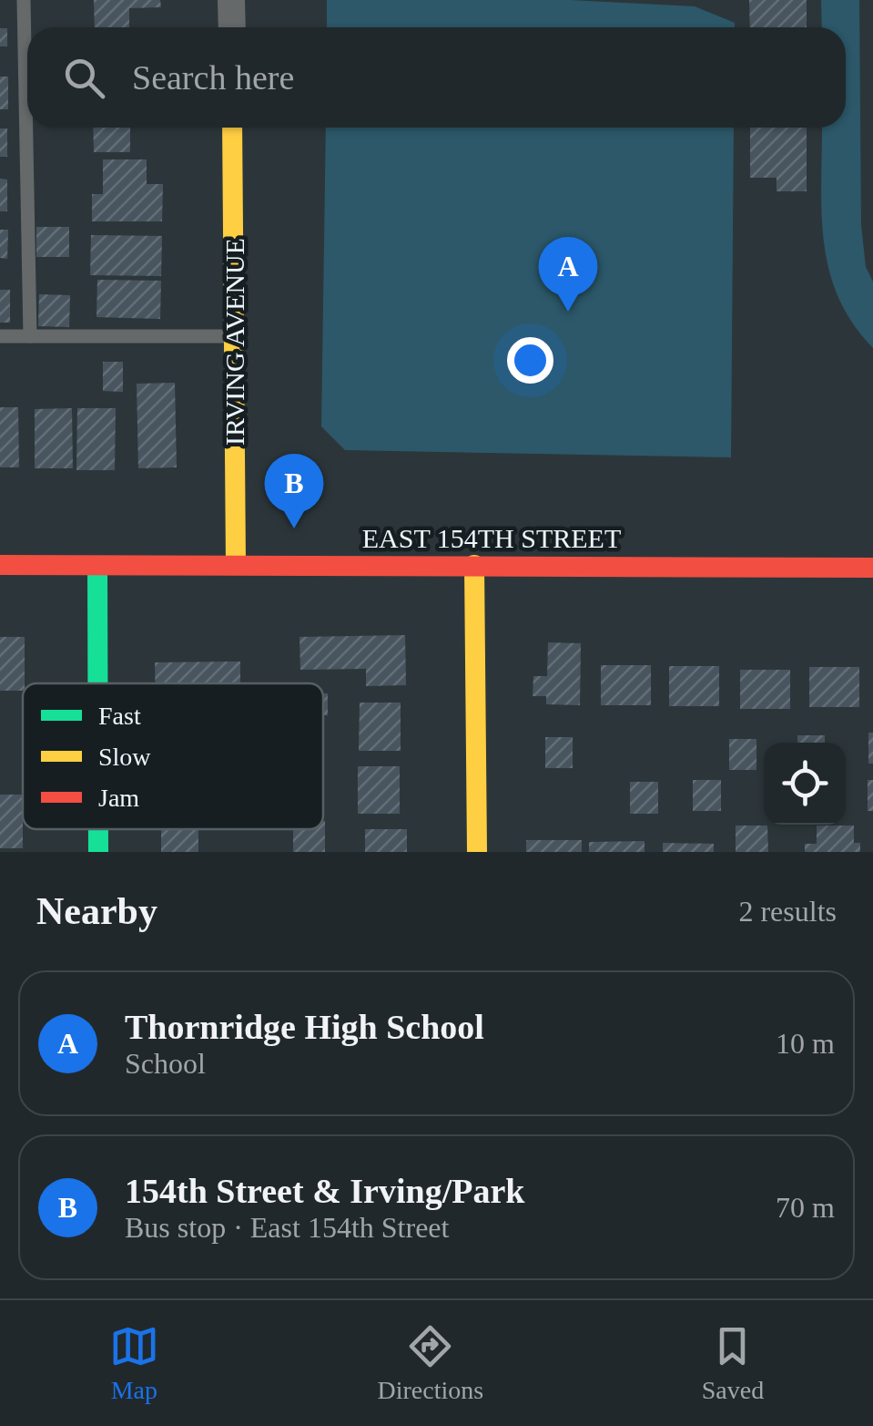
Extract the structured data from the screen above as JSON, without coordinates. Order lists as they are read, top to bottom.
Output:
{
  "streets": {
    "street": ["IRVING AVENUE", "EAST 154TH STREET"]
  },
  "crossings": [
    ["IRVING AVENUE", "EAST 154TH STREET"]
  ],
  "legend": ["Fast", "Slow", "Jam"],
  "page": {
    "search": "Search here",
    "pins": ["A", "B"],
    "heading": ["Nearby", "2 results"],
    "list": [
      {
        "mark": "A",
        "name": "Thornridge High School",
        "note": "School",
        "value": "10 m"
      },
      {
        "mark": "B",
        "name": "154th Street & Irving/Park",
        "note": "Bus stop · East 154th Street",
        "value": "70 m"
      }
    ],
    "nav": ["Map", "Directions", "Saved"]
  }
}
